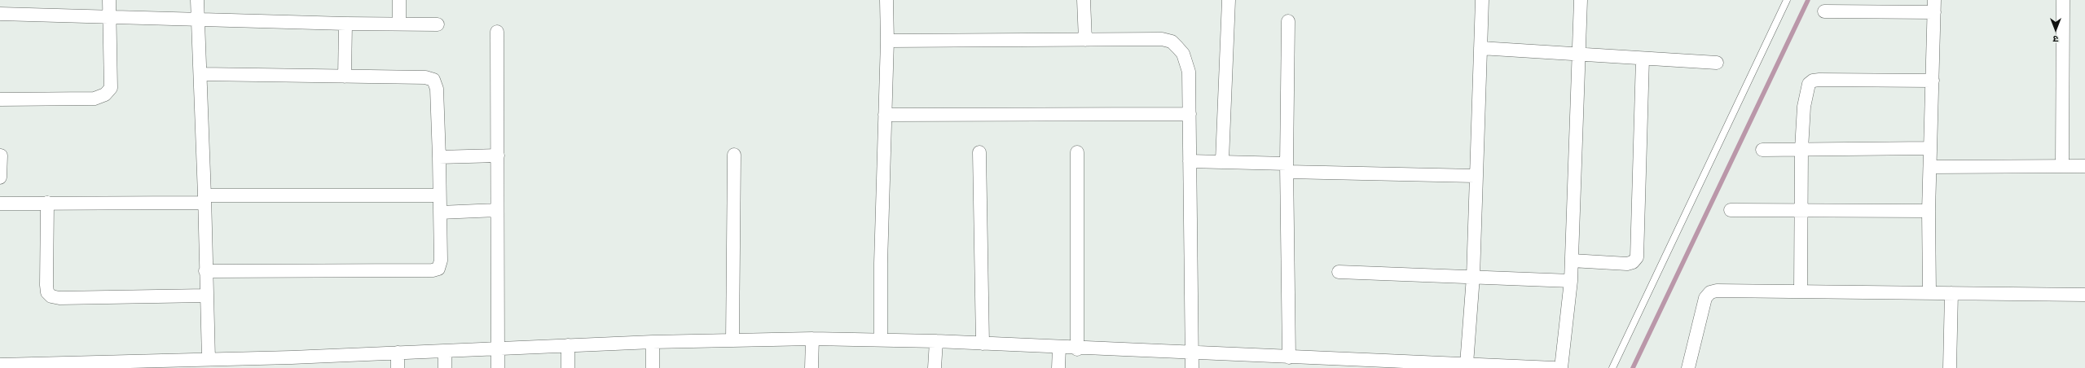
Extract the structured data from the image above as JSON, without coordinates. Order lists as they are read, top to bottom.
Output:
{
  "north": "bottom"
}
